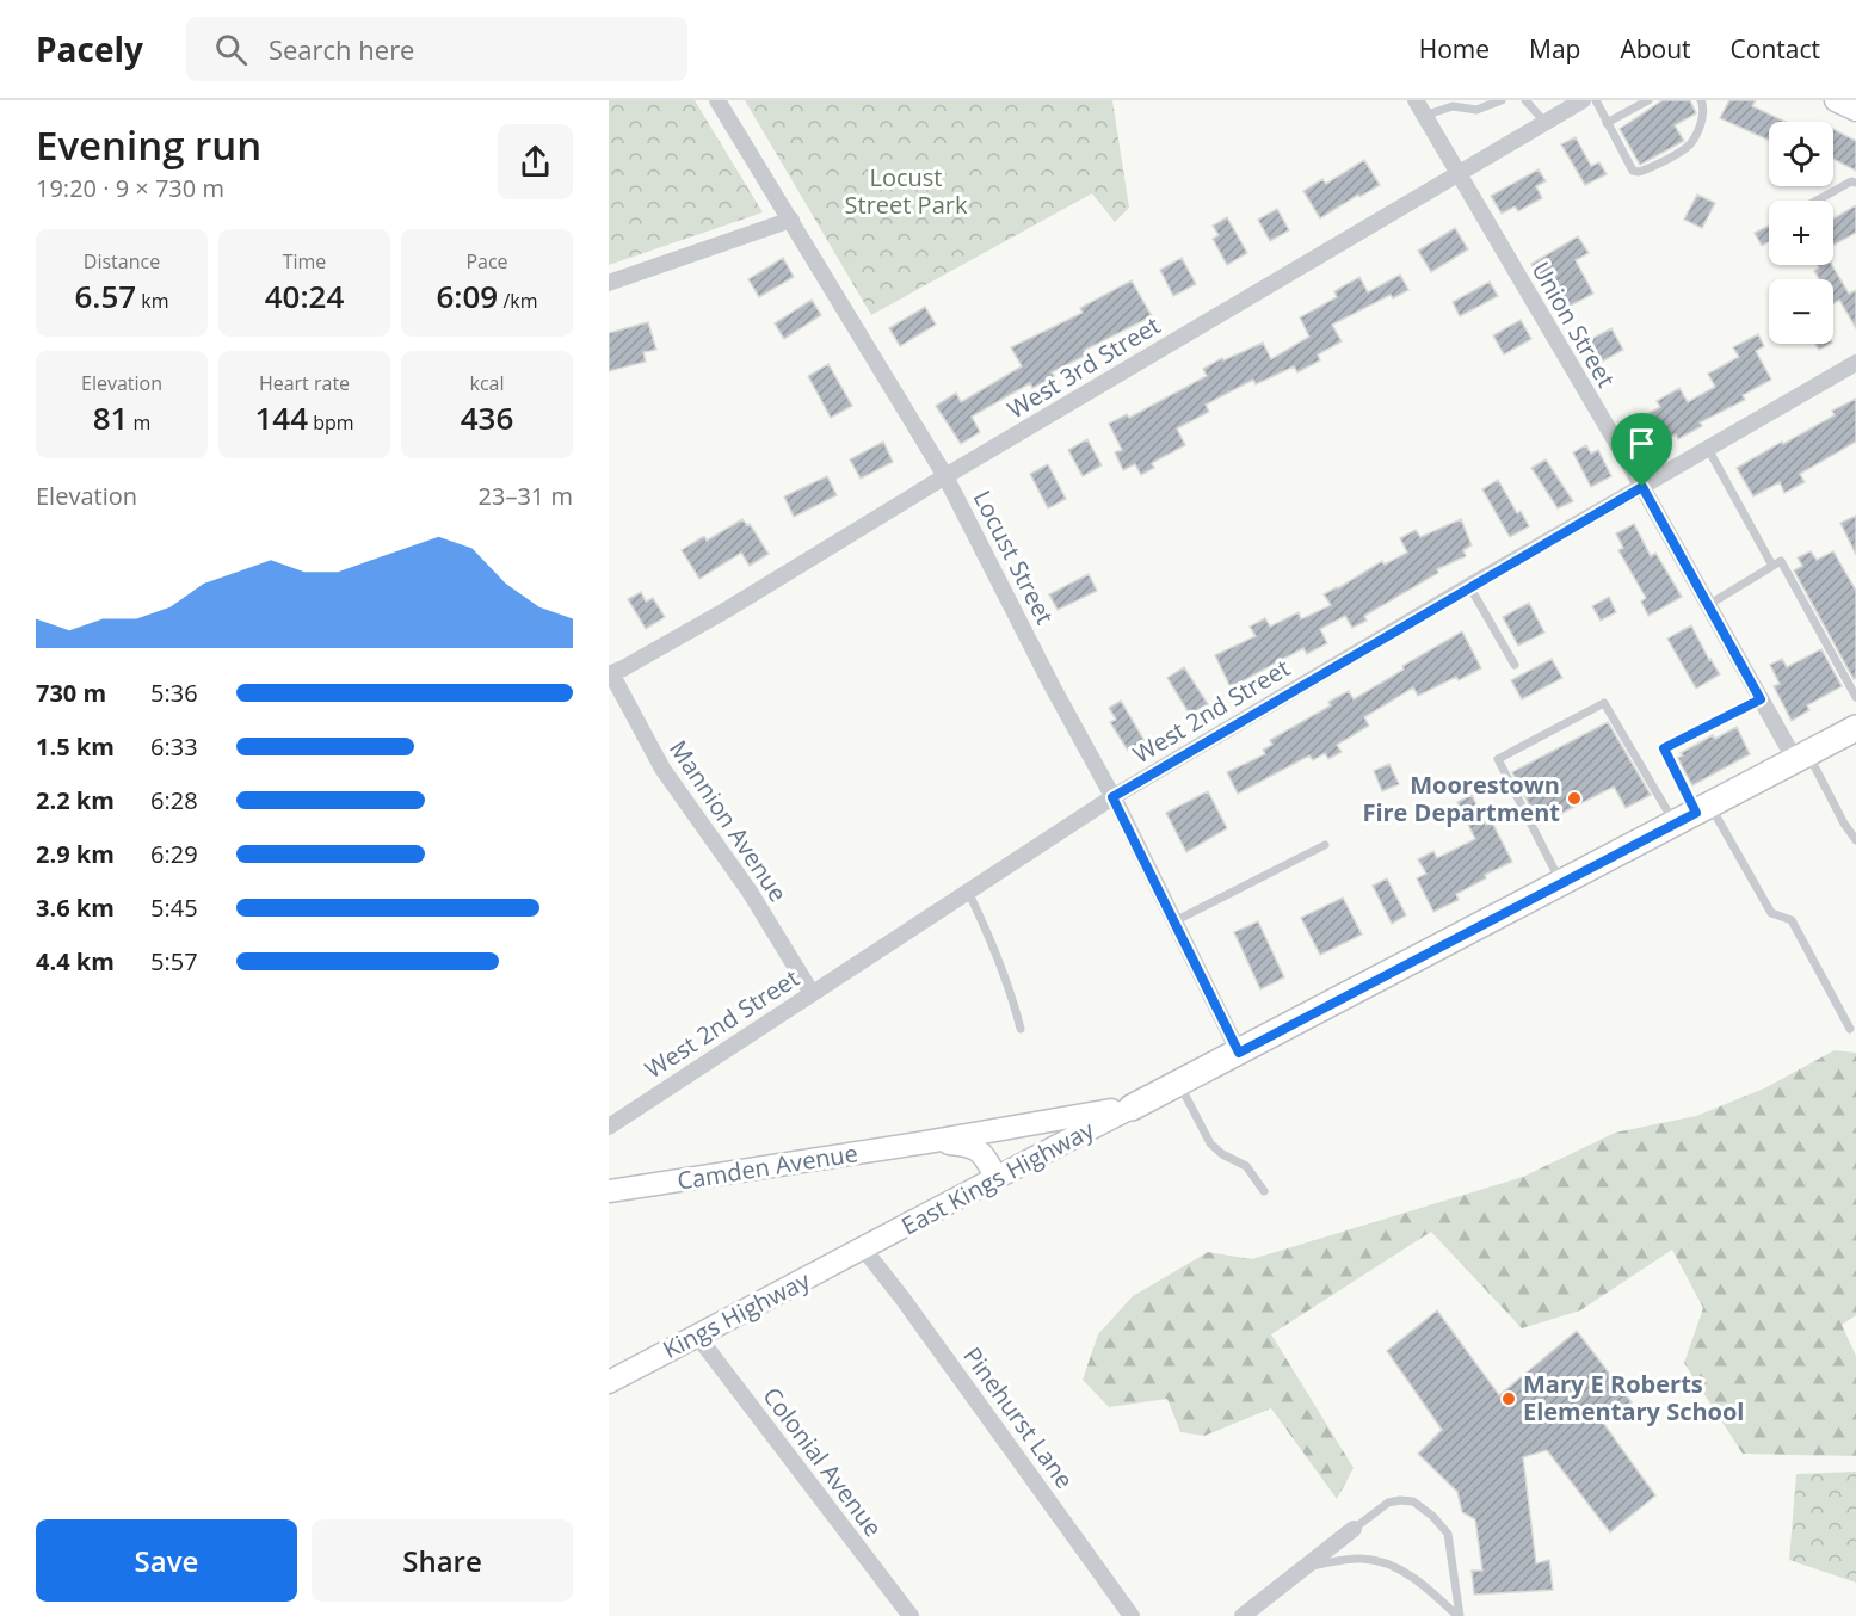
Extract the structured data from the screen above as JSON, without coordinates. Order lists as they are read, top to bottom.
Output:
{
  "streets": {
    "main road": ["Camden Avenue", "East Kings Highway", "Kings Highway"],
    "street": [
      "Union Street",
      "West 3rd Street",
      "Locust Street",
      "West 2nd Street",
      "Mannion Avenue",
      "Pinehurst Lane",
      "Colonial Avenue"
    ]
  },
  "crossings": [
    ["Union Street", "West 3rd Street"],
    ["Union Street", "West 2nd Street"],
    ["West 3rd Street", "Locust Street"],
    ["West 3rd Street", "Mannion Avenue"],
    ["Locust Street", "West 2nd Street"],
    ["West 2nd Street", "Mannion Avenue"],
    ["Camden Avenue", "East Kings Highway"],
    ["East Kings Highway", "Kings Highway"],
    ["East Kings Highway", "Pinehurst Lane"],
    ["Kings Highway", "Pinehurst Lane"],
    ["Kings Highway", "Colonial Avenue"]
  ],
  "parks": ["Locust Street Park"],
  "places": ["Moorestown Fire Department", "Mary E Roberts Elementary School"],
  "page": {
    "header": "Pacely",
    "search": "Search here",
    "nav": [
      "Home",
      "Map",
      "About",
      "Contact"
    ],
    "heading": ["Evening run", "19:20 · 9 × 730 m"],
    "map_buttons": ["+", "−"],
    "stats": [
      ["Distance", "6.57 km"],
      ["Time", "40:24"],
      ["Pace", "6:09 /km"],
      ["Elevation", "81 m"],
      ["Heart rate", "144 bpm"],
      ["kcal", "436"]
    ],
    "chart": ["Elevation", "23–31 m"],
    "list": [
      {
        "name": "730 m",
        "note": "5:36"
      },
      {
        "name": "1.5 km",
        "note": "6:33"
      },
      {
        "name": "2.2 km",
        "note": "6:28"
      },
      {
        "name": "2.9 km",
        "note": "6:29"
      },
      {
        "name": "3.6 km",
        "note": "5:45"
      },
      {
        "name": "4.4 km",
        "note": "5:57"
      }
    ],
    "buttons": ["Save", "Share"]
  }
}
